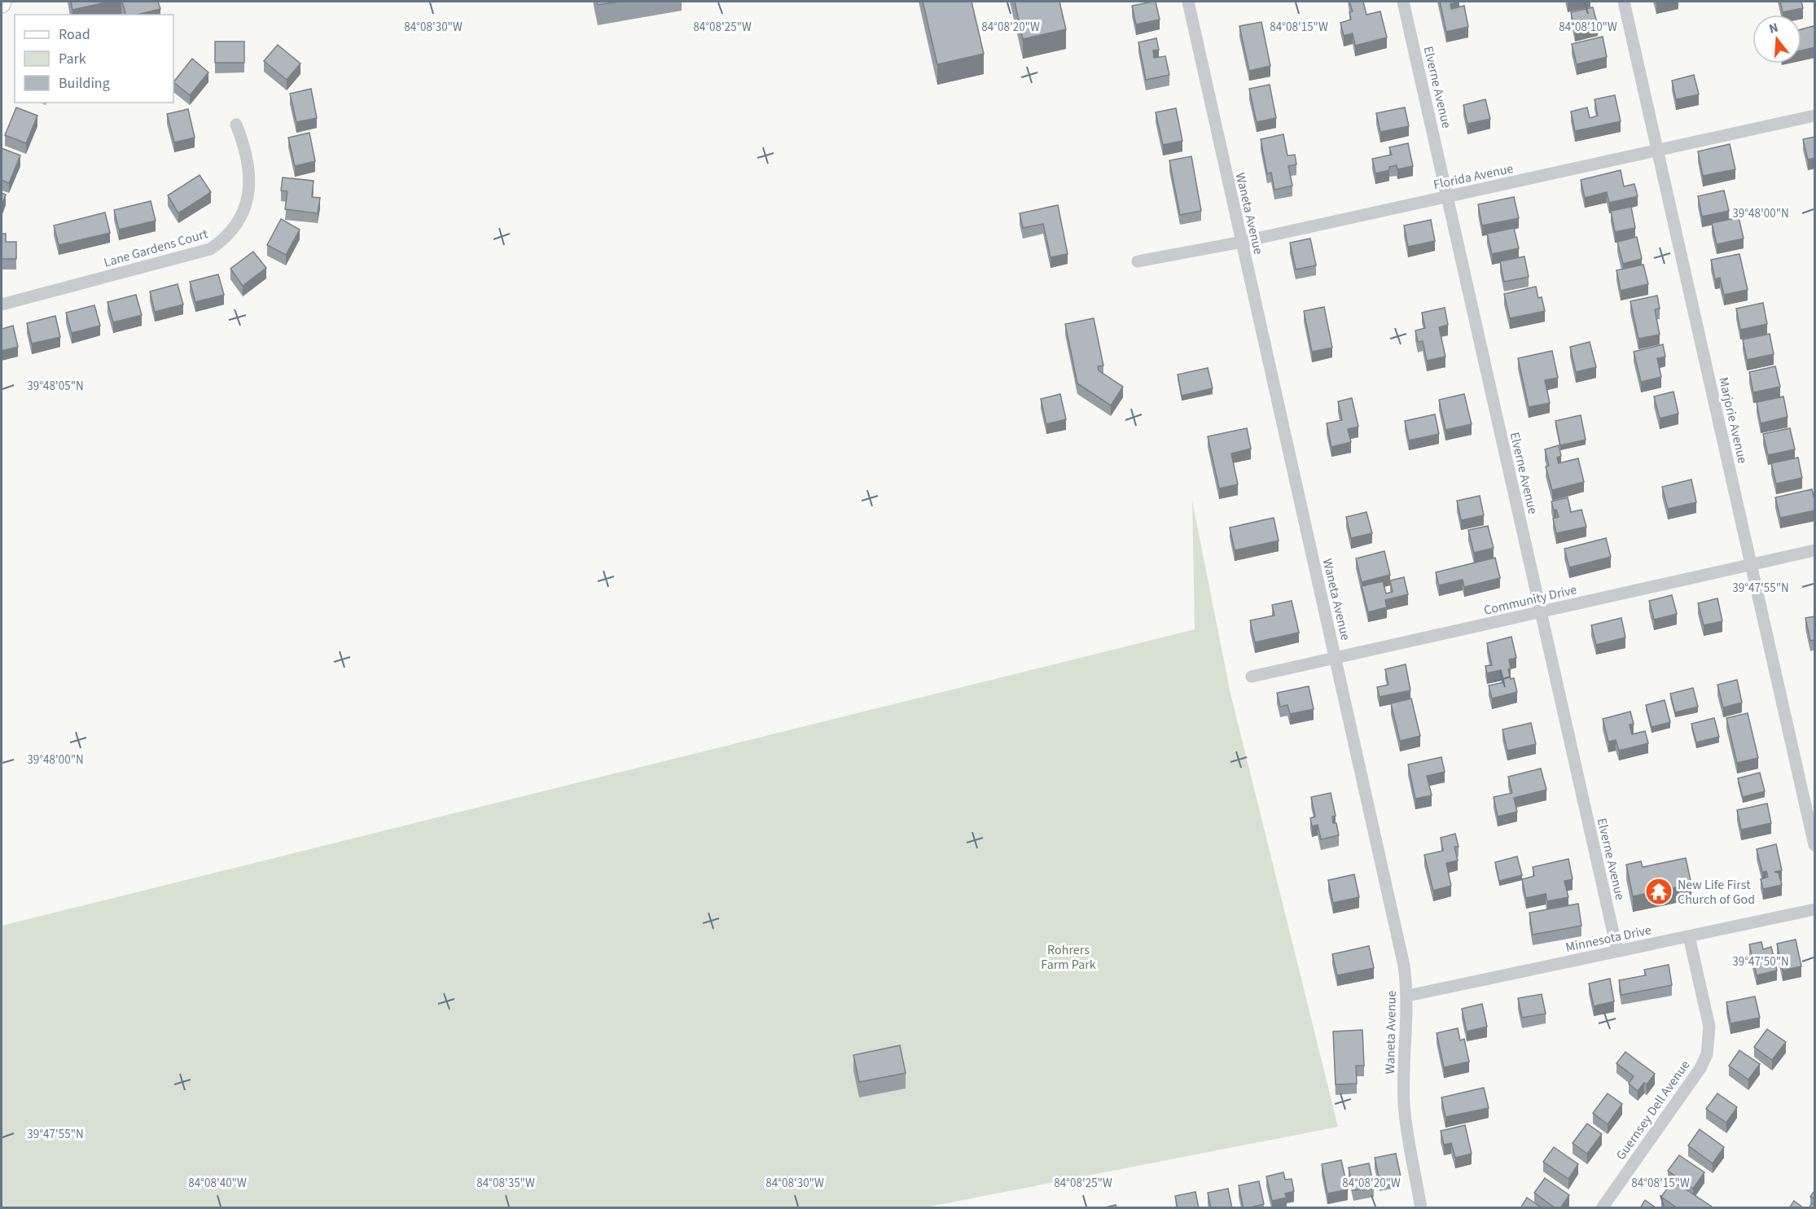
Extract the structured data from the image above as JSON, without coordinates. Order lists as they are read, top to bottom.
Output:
{
  "streets": {
    "street": [
      "Elverne Avenue",
      "Florida Avenue",
      "Waneta Avenue",
      "Lane Gardens Court",
      "Marjorie Avenue",
      "Community Drive",
      "Minnesota Drive",
      "Guernsey Dell Avenue"
    ]
  },
  "crossings": [
    ["Elverne Avenue", "Florida Avenue"],
    ["Elverne Avenue", "Community Drive"],
    ["Elverne Avenue", "Minnesota Drive"],
    ["Florida Avenue", "Waneta Avenue"],
    ["Florida Avenue", "Marjorie Avenue"],
    ["Waneta Avenue", "Community Drive"],
    ["Waneta Avenue", "Minnesota Drive"],
    ["Marjorie Avenue", "Community Drive"],
    ["Minnesota Drive", "Guernsey Dell Avenue"]
  ],
  "parks": ["Rohrers Farm Park"],
  "places": {
    "temple": ["New Life First Church of God"]
  },
  "legend": ["Road", "Park", "Building"],
  "north": "top",
  "coordinates": [
    "84°08'30\"W",
    "84°08'25\"W",
    "84°08'20\"W",
    "84°08'15\"W",
    "84°08'10\"W",
    "39°48'00\"N",
    "39°48'05\"N",
    "39°47'55\"N",
    "39°47'50\"N",
    "84°08'40\"W",
    "84°08'35\"W"
  ]
}
